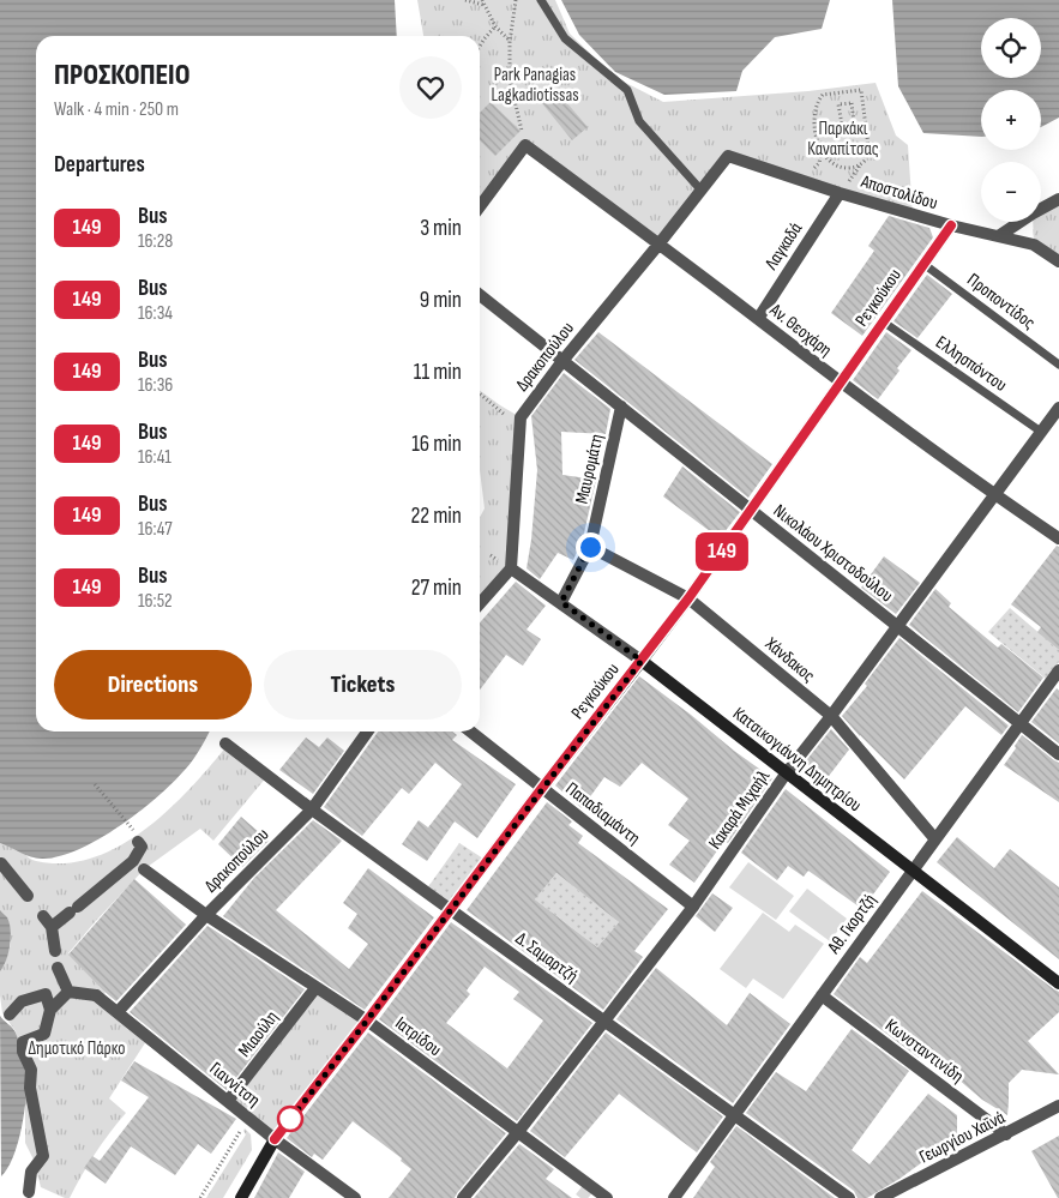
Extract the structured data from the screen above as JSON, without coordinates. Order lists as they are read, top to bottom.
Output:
{
  "streets": {
    "main road": ["Ρεγκούκου", "Κατσικογιάννη Δημητρίου"],
    "street": [
      "Αποστολίδου",
      "Λαγκαδά",
      "Αν. Θεοχάρη",
      "Δρακοπούλου",
      "Μαυρομάτη",
      "Νικολάου Χριστοδούλου",
      "Χάνδακος",
      "Κακαρά Μιχαήλ",
      "Παπαδιαμάντη",
      "Αθ. Γκορτζή",
      "Δ. Σαμαρτζή",
      "Μιαούλη",
      "Ιατρίδου",
      "Κωνσταντινίδη",
      "Γιαννίτση",
      "Γεωργίου Χαϊνά"
    ],
    "lane": ["Προποντίδος", "Ελλησπόντου"]
  },
  "crossings": [
    ["Αποστολίδου", "Λαγκαδά"],
    ["Αποστολίδου", "Ρεγκούκου"],
    ["Αποστολίδου", "Δρακοπούλου"],
    ["Λαγκαδά", "Αν. Θεοχάρη"],
    ["Ρεγκούκου", "Προποντίδος"],
    ["Ρεγκούκου", "Αν. Θεοχάρη"],
    ["Ρεγκούκου", "Ελλησπόντου"],
    ["Ρεγκούκου", "Νικολάου Χριστοδούλου"],
    ["Ρεγκούκου", "Χάνδακος"],
    ["Ρεγκούκου", "Κατσικογιάννη Δημητρίου"],
    ["Ρεγκούκου", "Παπαδιαμάντη"],
    ["Ρεγκούκου", "Δ. Σαμαρτζή"],
    ["Ρεγκούκου", "Ιατρίδου"],
    ["Ρεγκούκου", "Γιαννίτση"],
    ["Αν. Θεοχάρη", "Δρακοπούλου"],
    ["Αν. Θεοχάρη", "Κακαρά Μιχαήλ"],
    ["Δρακοπούλου", "Νικολάου Χριστοδούλου"],
    ["Δρακοπούλου", "Κατσικογιάννη Δημητρίου"],
    ["Δρακοπούλου", "Δ. Σαμαρτζή"],
    ["Δρακοπούλου", "Ιατρίδου"],
    ["Δρακοπούλου", "Γιαννίτση"],
    ["Ελλησπόντου", "Κακαρά Μιχαήλ"],
    ["Μαυρομάτη", "Νικολάου Χριστοδούλου"],
    ["Μαυρομάτη", "Χάνδακος"],
    ["Μαυρομάτη", "Κατσικογιάννη Δημητρίου"],
    ["Νικολάου Χριστοδούλου", "Κακαρά Μιχαήλ"],
    ["Νικολάου Χριστοδούλου", "Αθ. Γκορτζή"],
    ["Χάνδακος", "Κακαρά Μιχαήλ"],
    ["Χάνδακος", "Αθ. Γκορτζή"],
    ["Κατσικογιάννη Δημητρίου", "Κακαρά Μιχαήλ"],
    ["Κατσικογιάννη Δημητρίου", "Αθ. Γκορτζή"],
    ["Κακαρά Μιχαήλ", "Παπαδιαμάντη"],
    ["Κακαρά Μιχαήλ", "Δ. Σαμαρτζή"],
    ["Κακαρά Μιχαήλ", "Ιατρίδου"],
    ["Αθ. Γκορτζή", "Δ. Σαμαρτζή"],
    ["Αθ. Γκορτζή", "Κωνσταντινίδη"],
    ["Μιαούλη", "Ιατρίδου"],
    ["Μιαούλη", "Γιαννίτση"],
    ["Κωνσταντινίδη", "Γεωργίου Χαϊνά"]
  ],
  "parks": ["Park Panagias Lagkadiotissas", "Παρκάκι Καναπίτσας", "Δημοτικό Πάρκο"],
  "lines": ["bus line 149"],
  "page": {
    "on_map": "149",
    "map_buttons": ["+", "−"],
    "heading": [
      ["ΠΡΟΣΚΟΠΕΙΟ", "Walk · 4 min · 250 m"],
      "Departures"
    ],
    "list": [
      {
        "mark": "149",
        "name": "Bus",
        "note": "16:28",
        "value": "3 min"
      },
      {
        "mark": "149",
        "name": "Bus",
        "note": "16:34",
        "value": "9 min"
      },
      {
        "mark": "149",
        "name": "Bus",
        "note": "16:36",
        "value": "11 min"
      },
      {
        "mark": "149",
        "name": "Bus",
        "note": "16:41",
        "value": "16 min"
      },
      {
        "mark": "149",
        "name": "Bus",
        "note": "16:47",
        "value": "22 min"
      },
      {
        "mark": "149",
        "name": "Bus",
        "note": "16:52",
        "value": "27 min"
      }
    ],
    "buttons": ["Directions", "Tickets"]
  }
}
